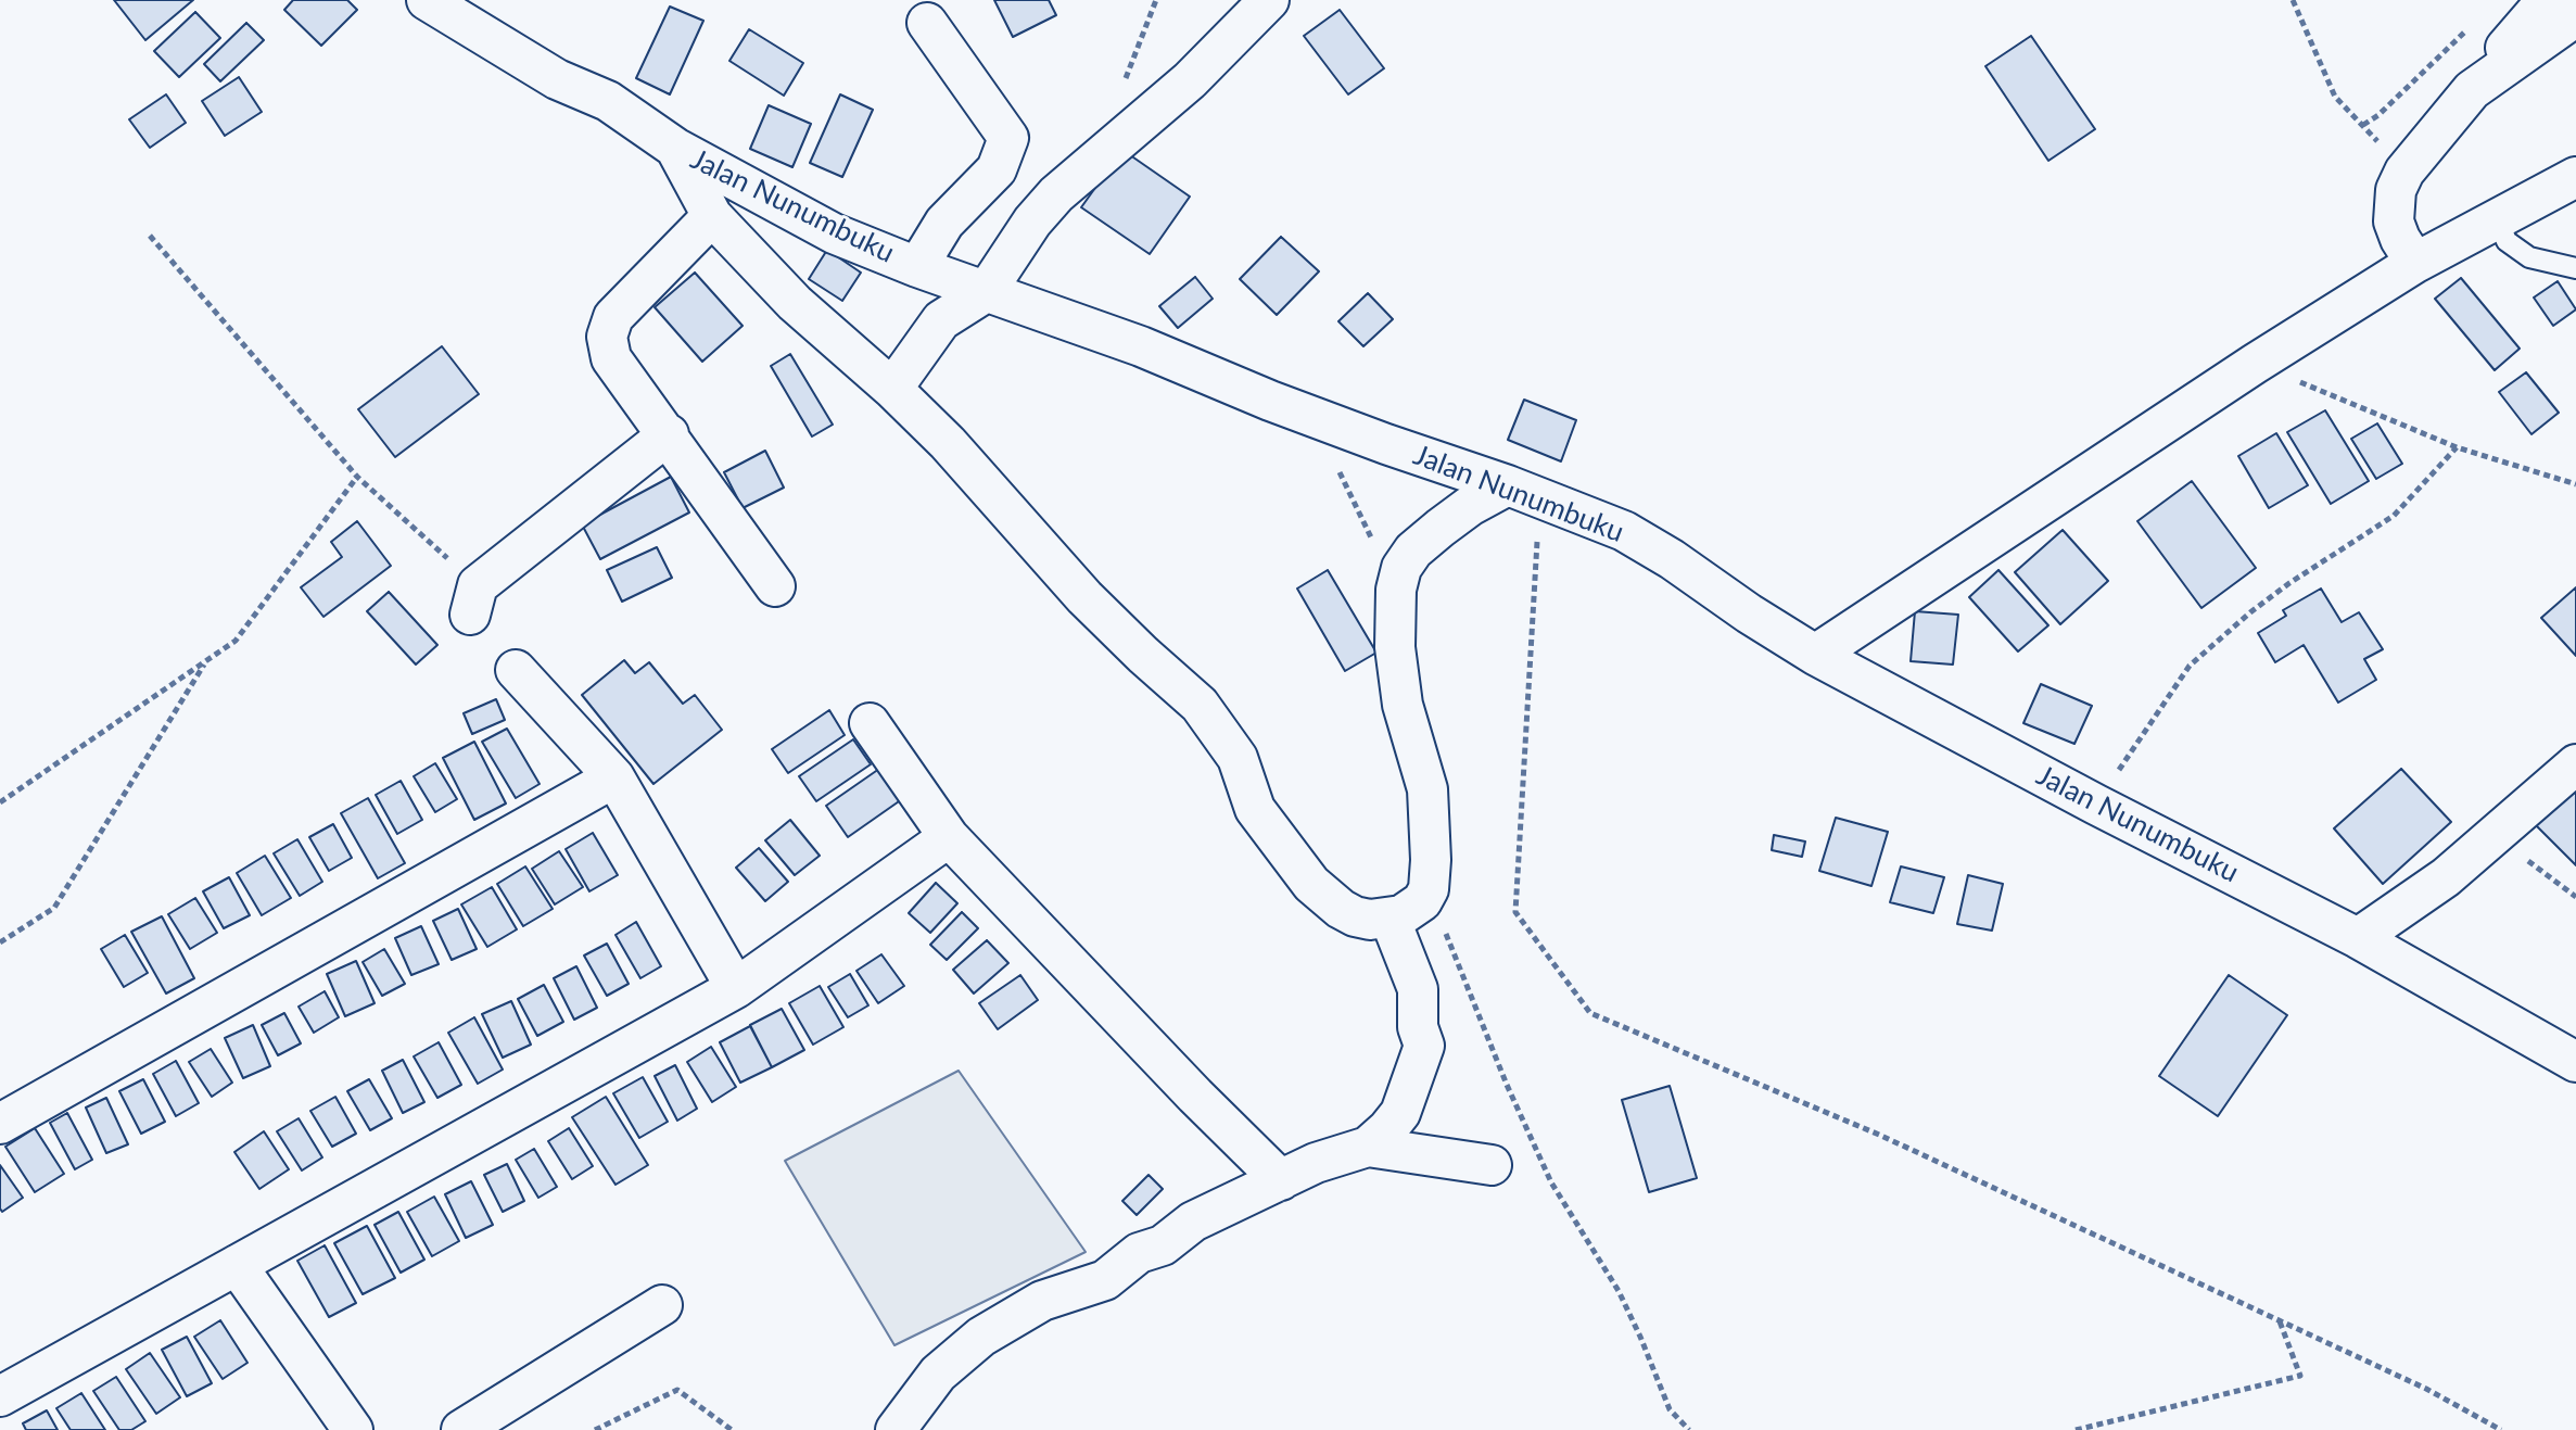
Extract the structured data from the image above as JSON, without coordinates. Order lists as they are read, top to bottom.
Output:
{
  "streets": {
    "street": ["Jalan Nunumbuku"]
  }
}
